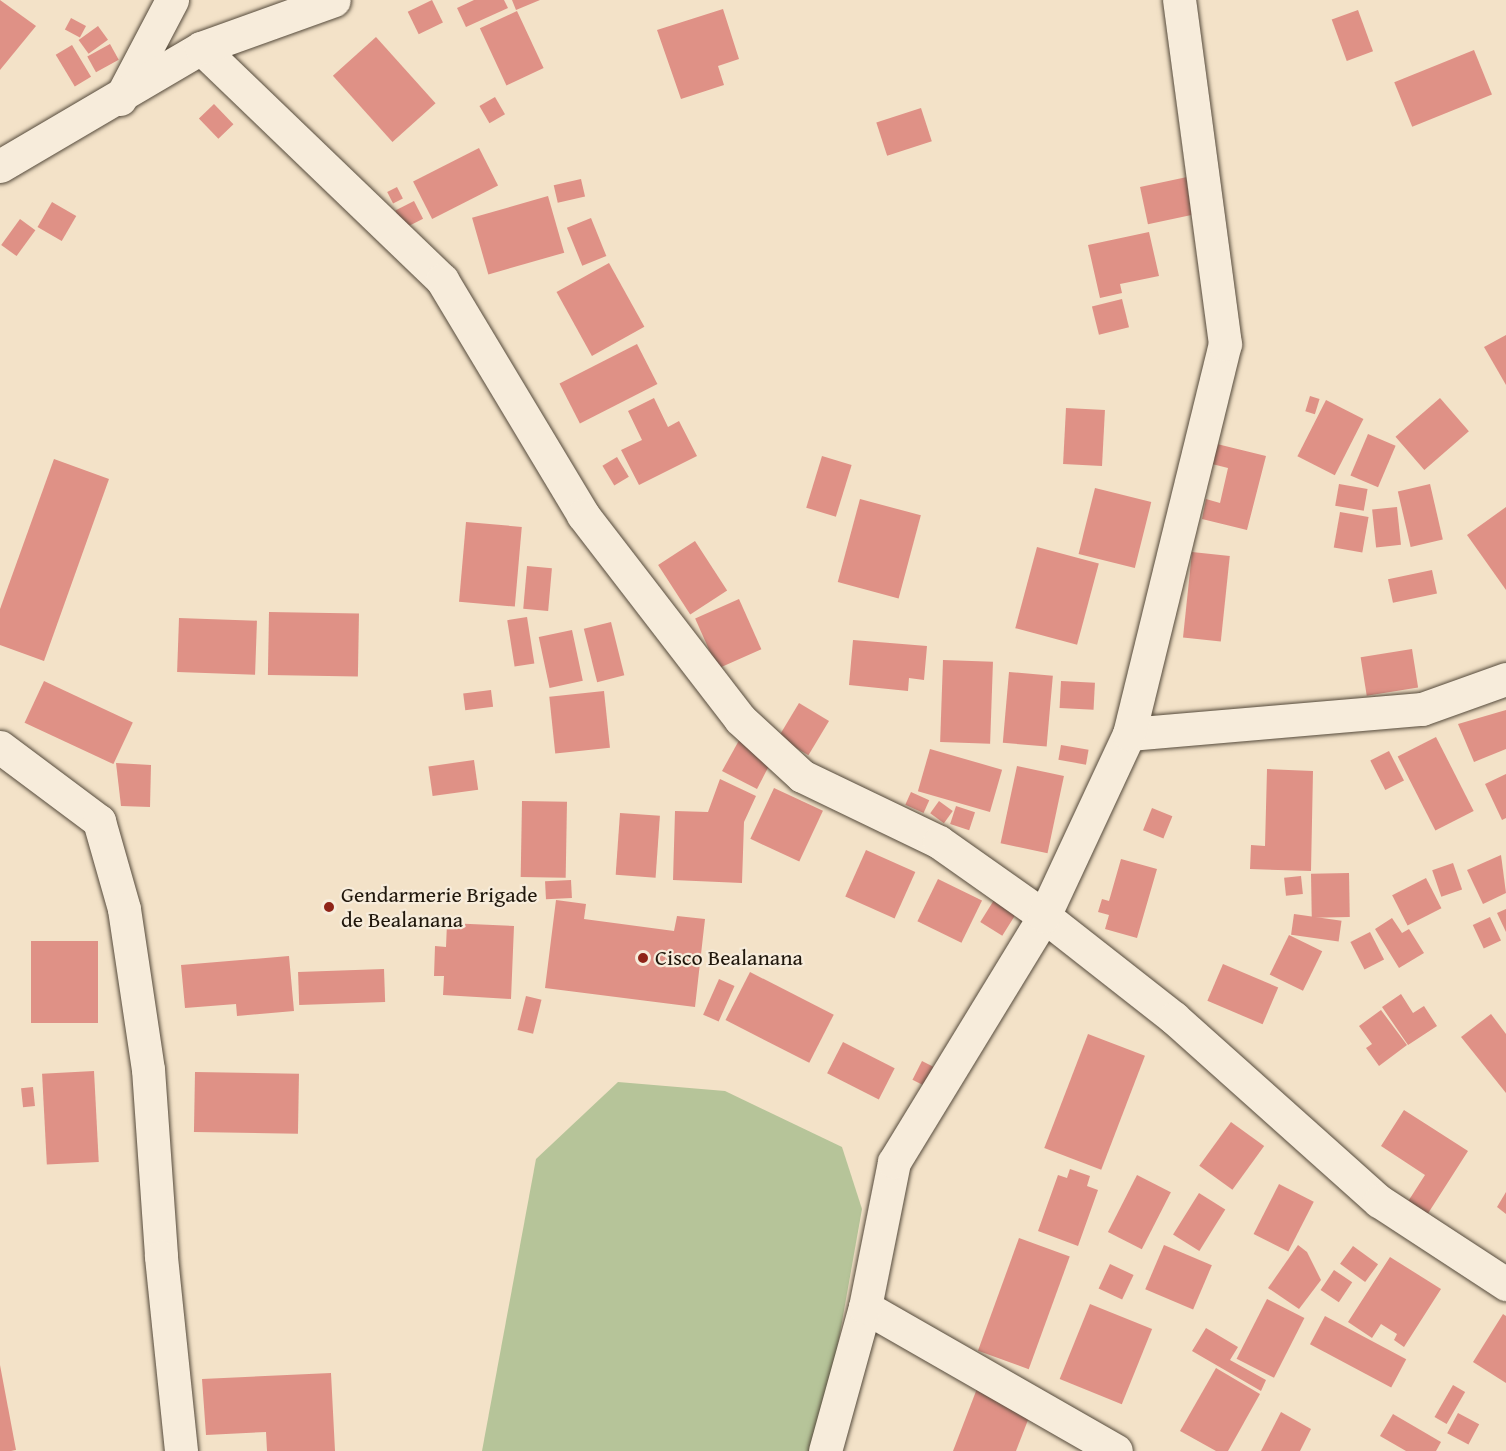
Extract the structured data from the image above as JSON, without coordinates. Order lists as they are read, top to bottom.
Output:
{
  "places": ["Gendarmerie Brigade de Bealanana", "Cisco Bealanana"]
}
